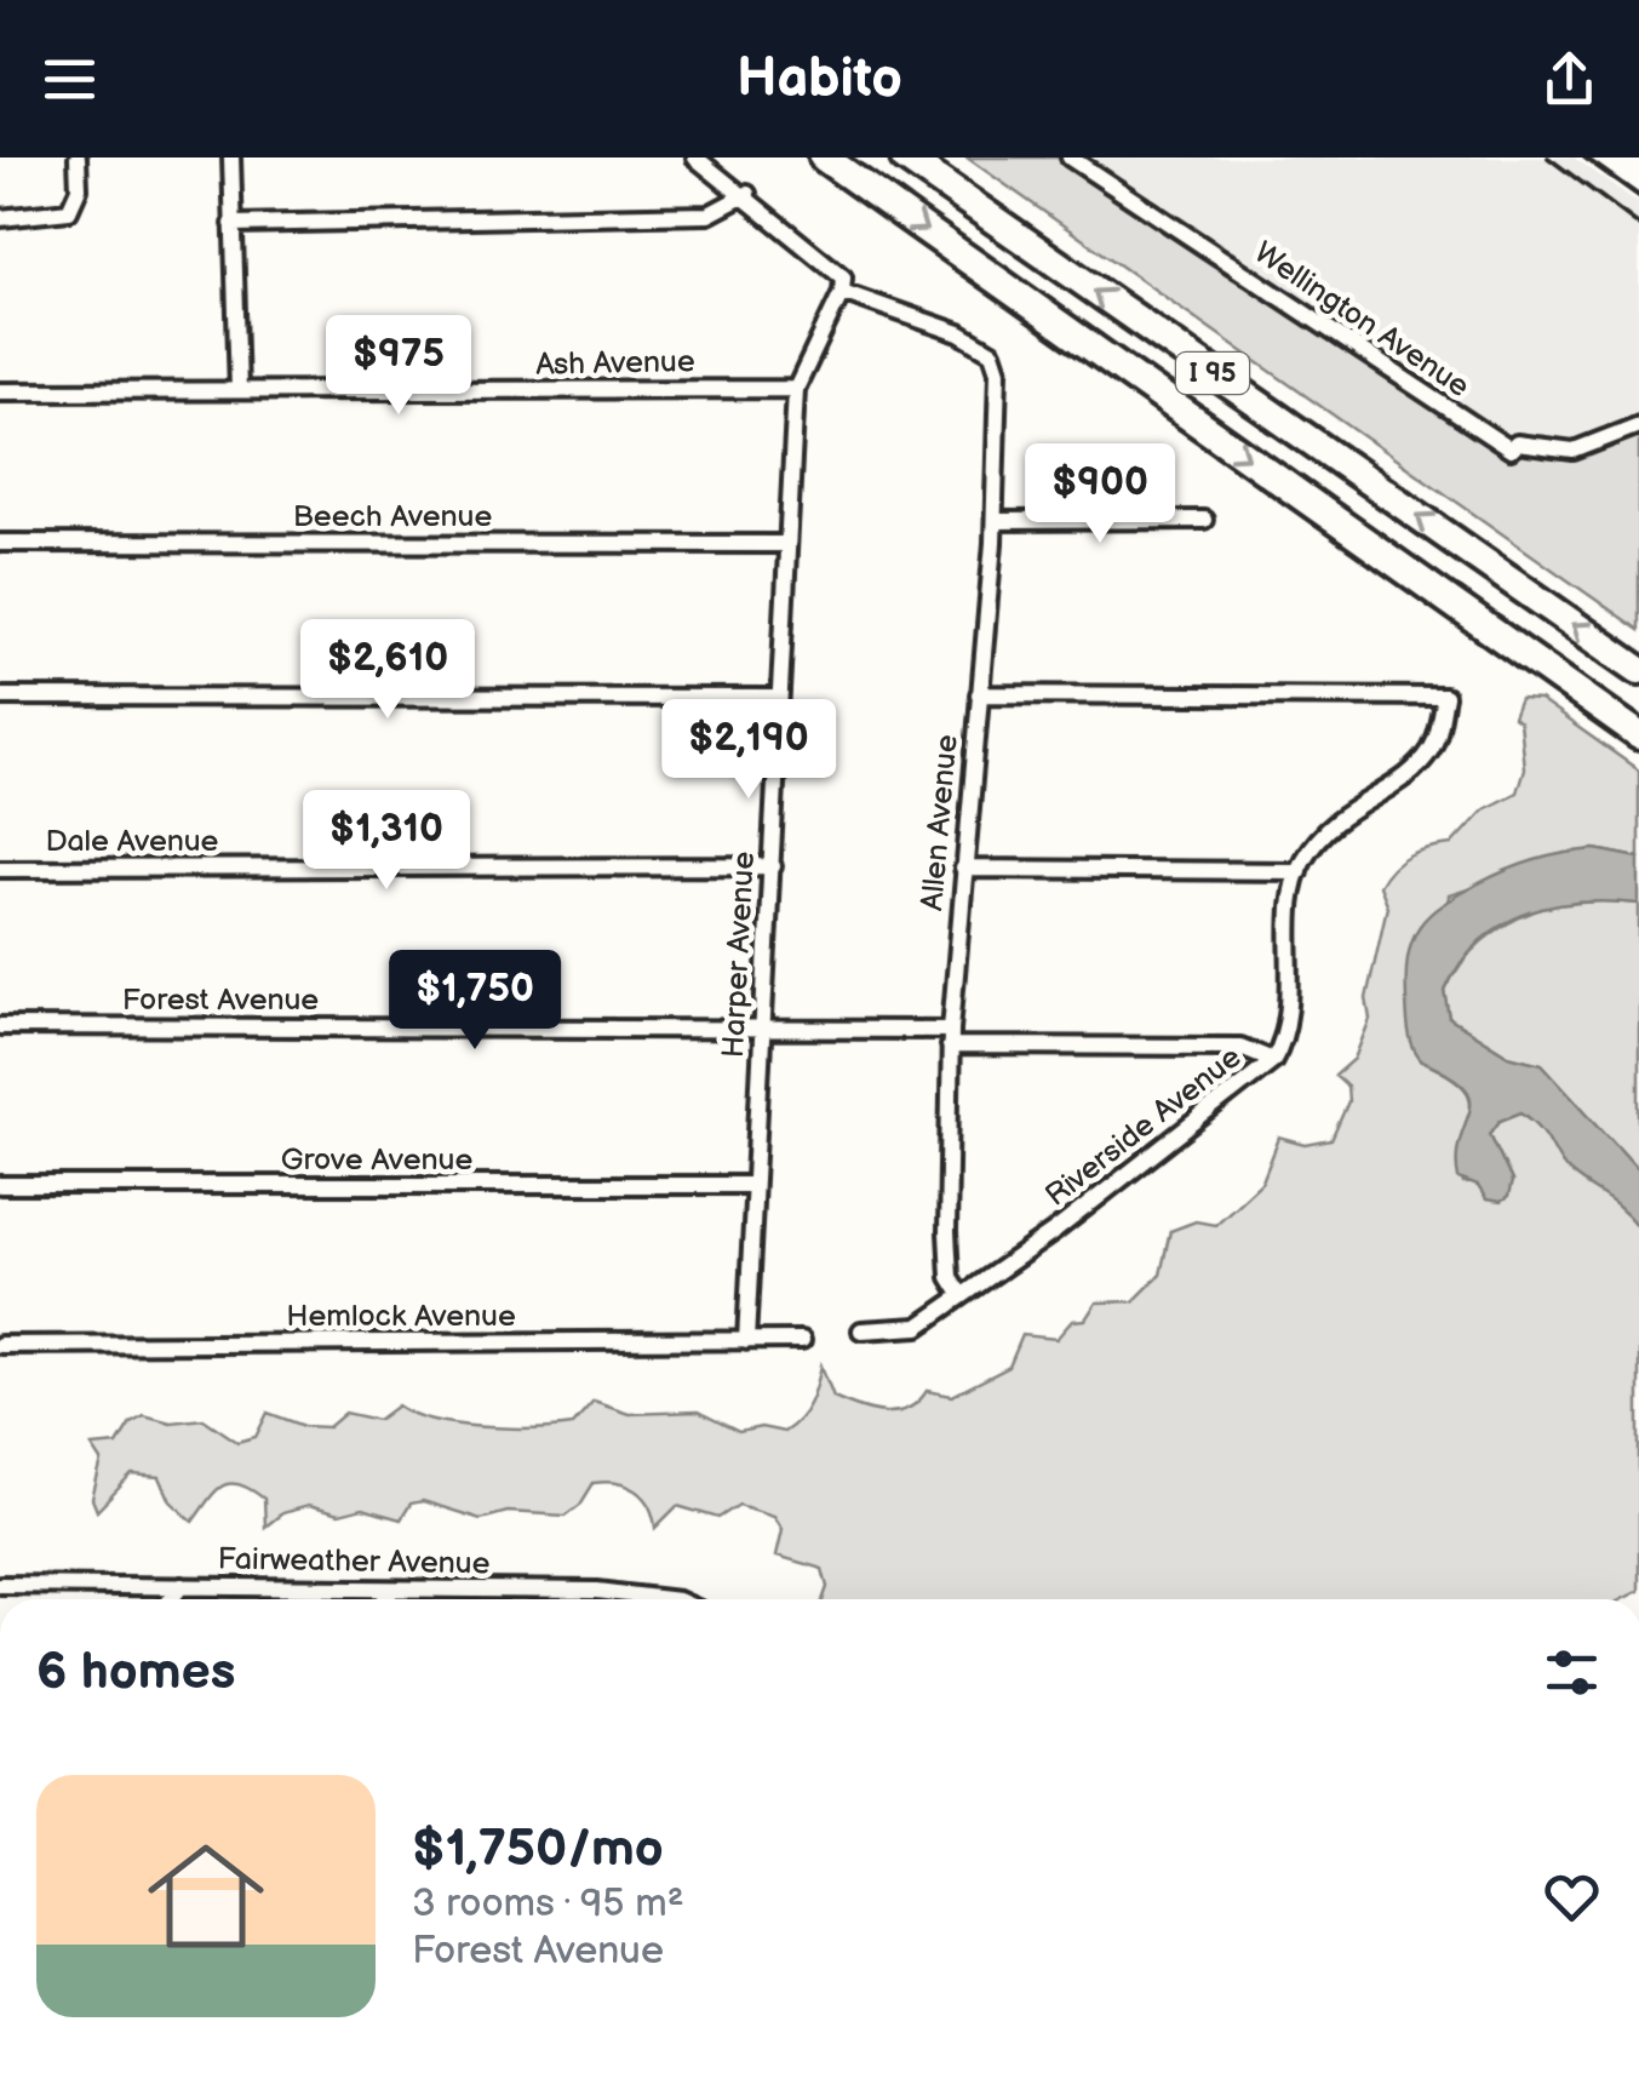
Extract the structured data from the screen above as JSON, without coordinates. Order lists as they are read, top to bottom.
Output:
{
  "streets": {
    "highway": ["I 95"],
    "street": [
      "Wellington Avenue",
      "Ash Avenue",
      "Beech Avenue",
      "Allen Avenue",
      "Dale Avenue",
      "Harper Avenue",
      "Forest Avenue",
      "Riverside Avenue",
      "Grove Avenue",
      "Hemlock Avenue",
      "Fairweather Avenue"
    ]
  },
  "crossings": [
    ["Ash Avenue", "Harper Avenue"],
    ["Beech Avenue", "Harper Avenue"],
    ["Allen Avenue", "Harper Avenue"],
    ["Allen Avenue", "Forest Avenue"],
    ["Allen Avenue", "Riverside Avenue"],
    ["Dale Avenue", "Harper Avenue"],
    ["Harper Avenue", "Forest Avenue"],
    ["Harper Avenue", "Grove Avenue"],
    ["Harper Avenue", "Hemlock Avenue"],
    ["Forest Avenue", "Riverside Avenue"]
  ],
  "page": {
    "header": "Habito",
    "price": [
      "$975",
      "$900",
      "$2,610",
      "$2,190",
      "$1,310",
      "$1,750"
    ],
    "heading": "6 homes",
    "list": [
      {
        "name": "$1,750/mo",
        "note": "3 rooms · 95 m² · Forest Avenue"
      }
    ]
  }
}
